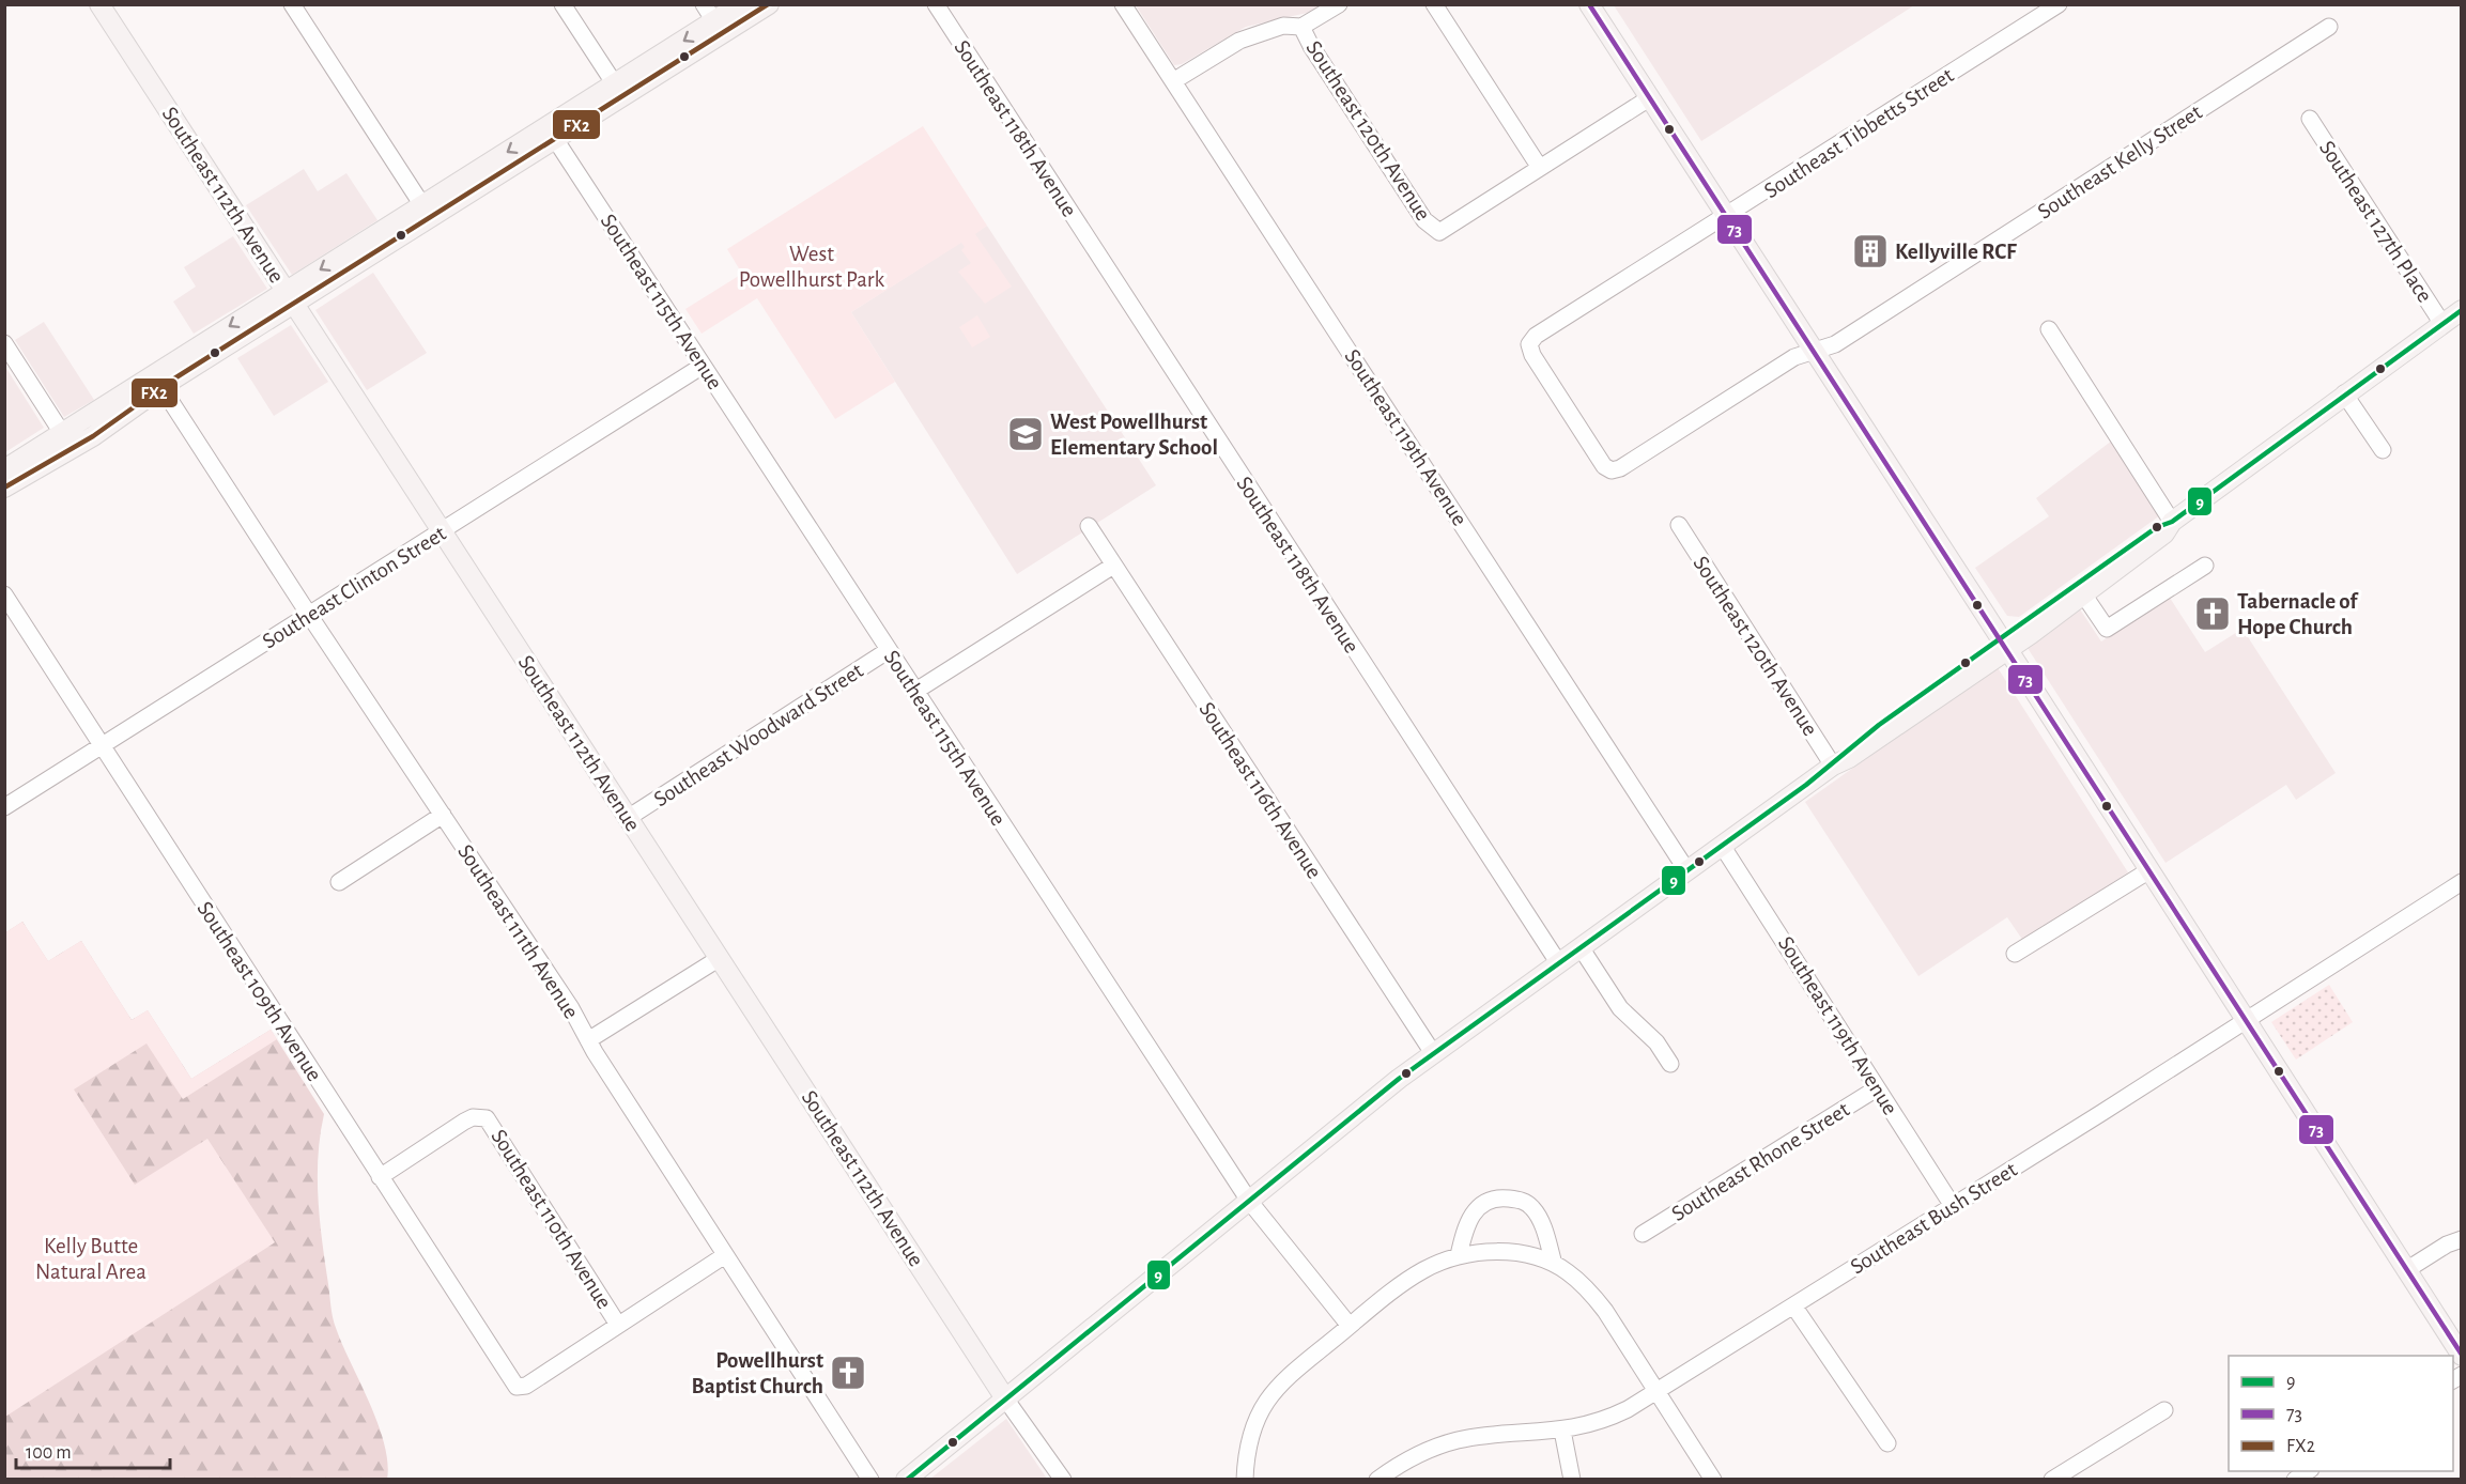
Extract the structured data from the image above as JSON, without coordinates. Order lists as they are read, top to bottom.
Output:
{
  "streets": {
    "main road": ["Southeast 112th Avenue"],
    "street": [
      "Southeast 118th Avenue",
      "Southeast 120th Avenue",
      "Southeast Tibbetts Street",
      "Southeast Kelly Street",
      "Southeast 127th Place",
      "Southeast 115th Avenue",
      "Southeast 119th Avenue",
      "Southeast Clinton Street",
      "Southeast Woodward Street",
      "Southeast 116th Avenue",
      "Southeast 111th Avenue",
      "Southeast 109th Avenue",
      "Southeast Rhone Street",
      "Southeast Bush Street",
      "Southeast 110th Avenue"
    ]
  },
  "crossings": [
    ["Southeast Tibbetts Street", "Southeast Kelly Street"],
    ["Southeast 112th Avenue", "Southeast Clinton Street"],
    ["Southeast 112th Avenue", "Southeast Woodward Street"],
    ["Southeast 115th Avenue", "Southeast Clinton Street"],
    ["Southeast 115th Avenue", "Southeast Woodward Street"],
    ["Southeast 119th Avenue", "Southeast Rhone Street"],
    ["Southeast 119th Avenue", "Southeast Bush Street"],
    ["Southeast Clinton Street", "Southeast 111th Avenue"],
    ["Southeast Clinton Street", "Southeast 109th Avenue"],
    ["Southeast 109th Avenue", "Southeast 110th Avenue"]
  ],
  "parks": ["West Powellhurst Park", "Kelly Butte Natural Area"],
  "places": {
    "building": ["Kellyville RCF"],
    "school or university": ["West Powellhurst Elementary School"],
    "church": ["Tabernacle of Hope Church", "Powellhurst Baptist Church"]
  },
  "lines": ["transit line 73", "transit line FX2", "transit line 9"],
  "legend": ["9", "73", "FX2"],
  "scale_bar": "100 m"
}
